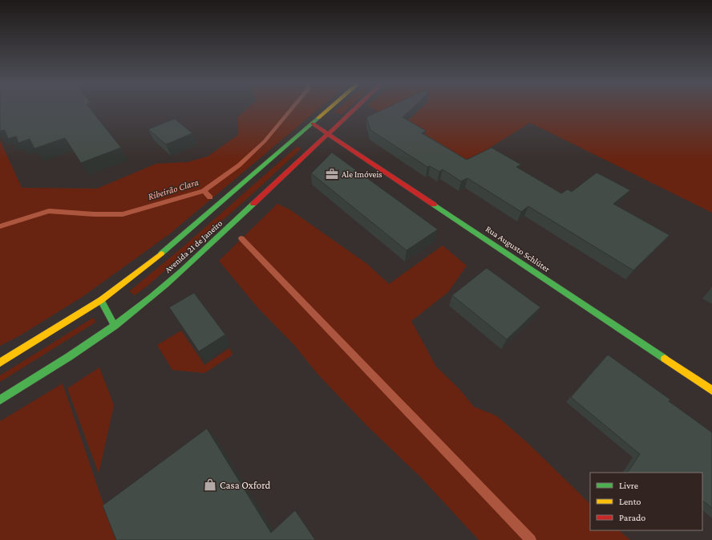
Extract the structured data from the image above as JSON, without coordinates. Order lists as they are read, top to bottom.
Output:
{
  "streets": {
    "main road": ["Avenida 21 de Janeiro", "Rua Augusto Schlüter"]
  },
  "crossings": [
    ["Avenida 21 de Janeiro", "Rua Augusto Schlüter"]
  ],
  "water": ["Ribeirão Clara"],
  "places": {
    "office": ["Ale Imóveis"],
    "shop": ["Casa Oxford"]
  },
  "legend": ["Livre", "Lento", "Parado"]
}
